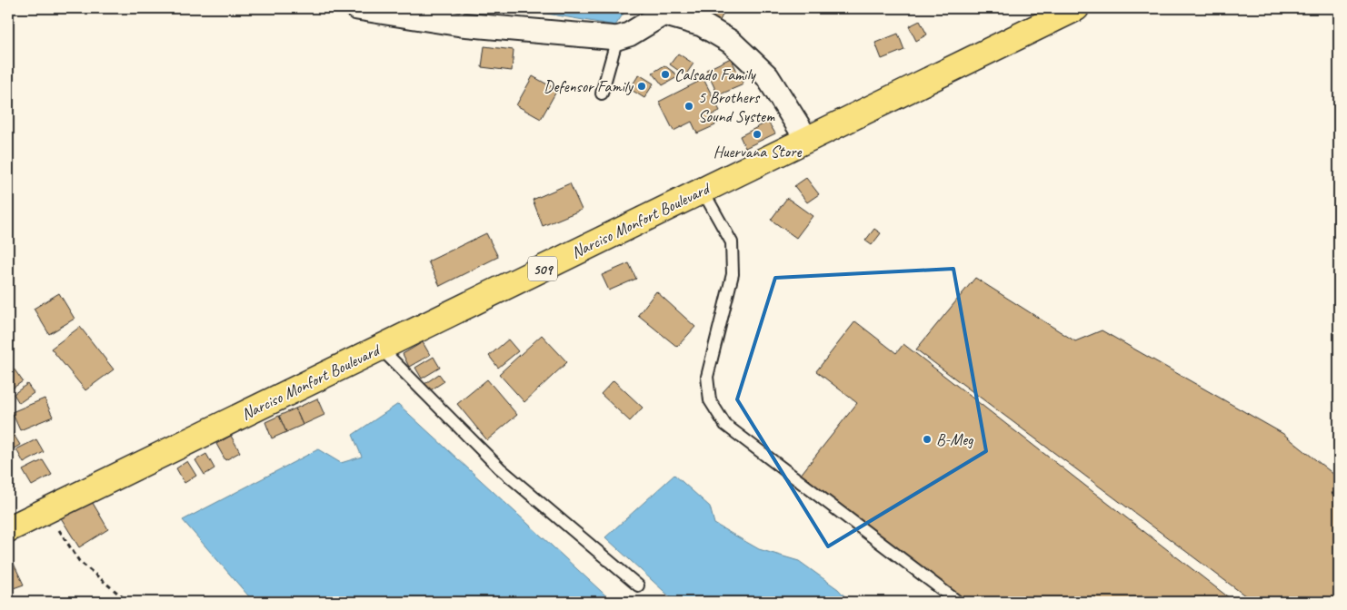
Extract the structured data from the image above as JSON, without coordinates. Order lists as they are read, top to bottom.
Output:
{
  "streets": {
    "main road": ["Narciso Monfort Boulevard", "509"]
  },
  "places": [
    "Calsado Family",
    "Defensor Family",
    "5 Brothers Sound System",
    "Huervana Store",
    "B-Meg"
  ]
}
